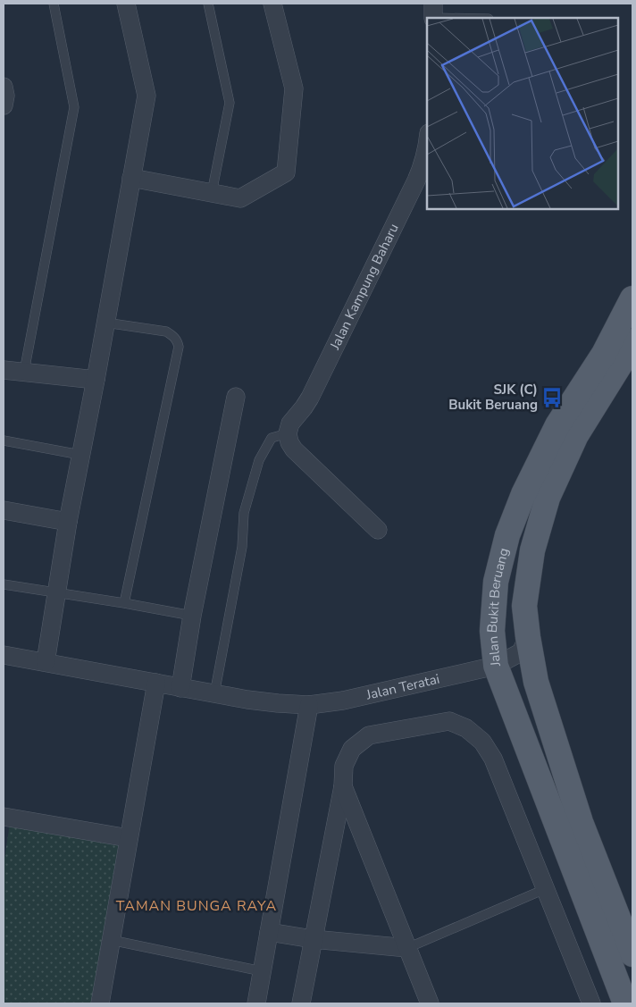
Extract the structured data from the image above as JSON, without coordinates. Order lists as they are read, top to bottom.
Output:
{
  "streets": {
    "main road": ["Jalan Bukit Beruang"],
    "street": ["Jalan Kampung Baharu", "Jalan Teratai"]
  },
  "crossings": [
    ["Jalan Bukit Beruang", "Jalan Teratai"]
  ],
  "districts": ["TAMAN BUNGA RAYA"],
  "places": {
    "bus stop": ["SJK (C) Bukit Beruang"]
  }
}
